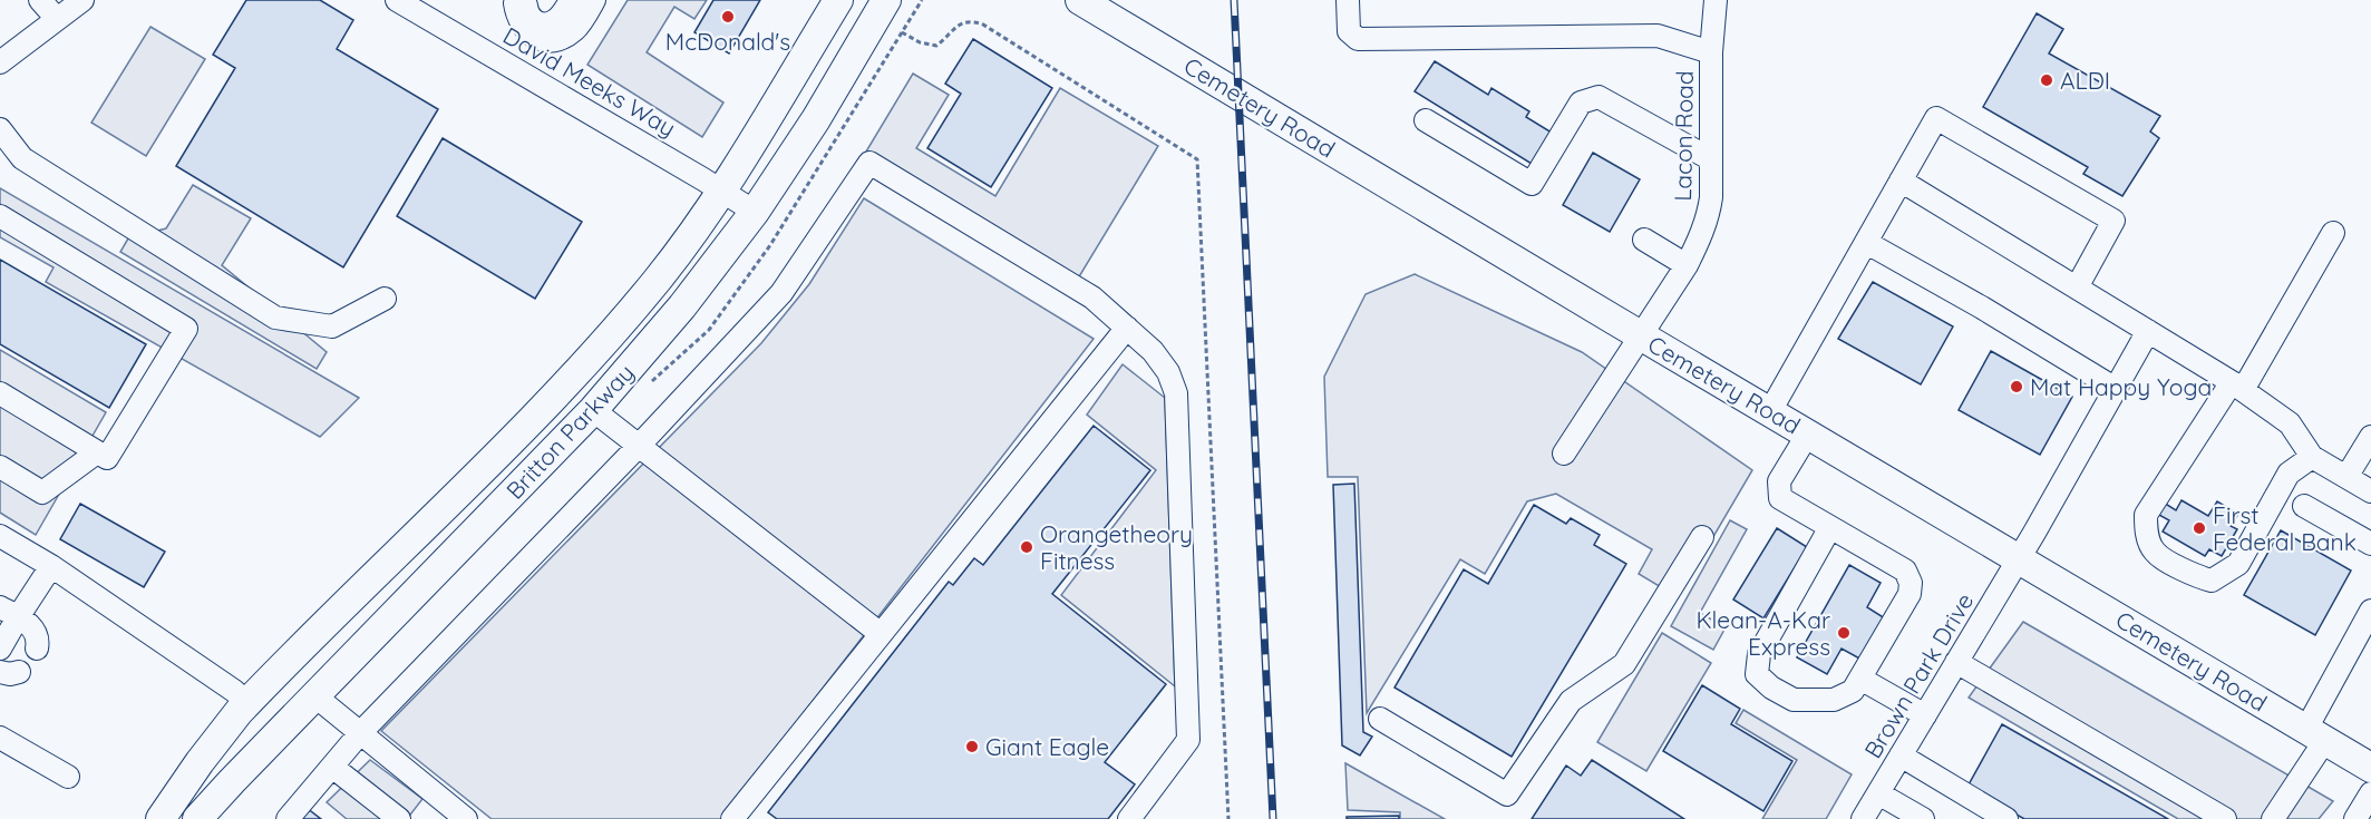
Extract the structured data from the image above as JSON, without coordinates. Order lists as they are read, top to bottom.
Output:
{
  "streets": {
    "main road": ["Cemetery Road", "Britton Parkway"],
    "street": ["David Meeks Way", "Lacon Road", "Brown Park Drive"]
  },
  "crossings": [
    ["David Meeks Way", "Britton Parkway"],
    ["Cemetery Road", "Lacon Road"],
    ["Cemetery Road", "Brown Park Drive"]
  ],
  "places": [
    "McDonald's",
    "ALDI",
    "Mat Happy Yoga",
    "First Federal Bank",
    "Orangetheory Fitness",
    "Klean-A-Kar Express",
    "Giant Eagle"
  ]
}
